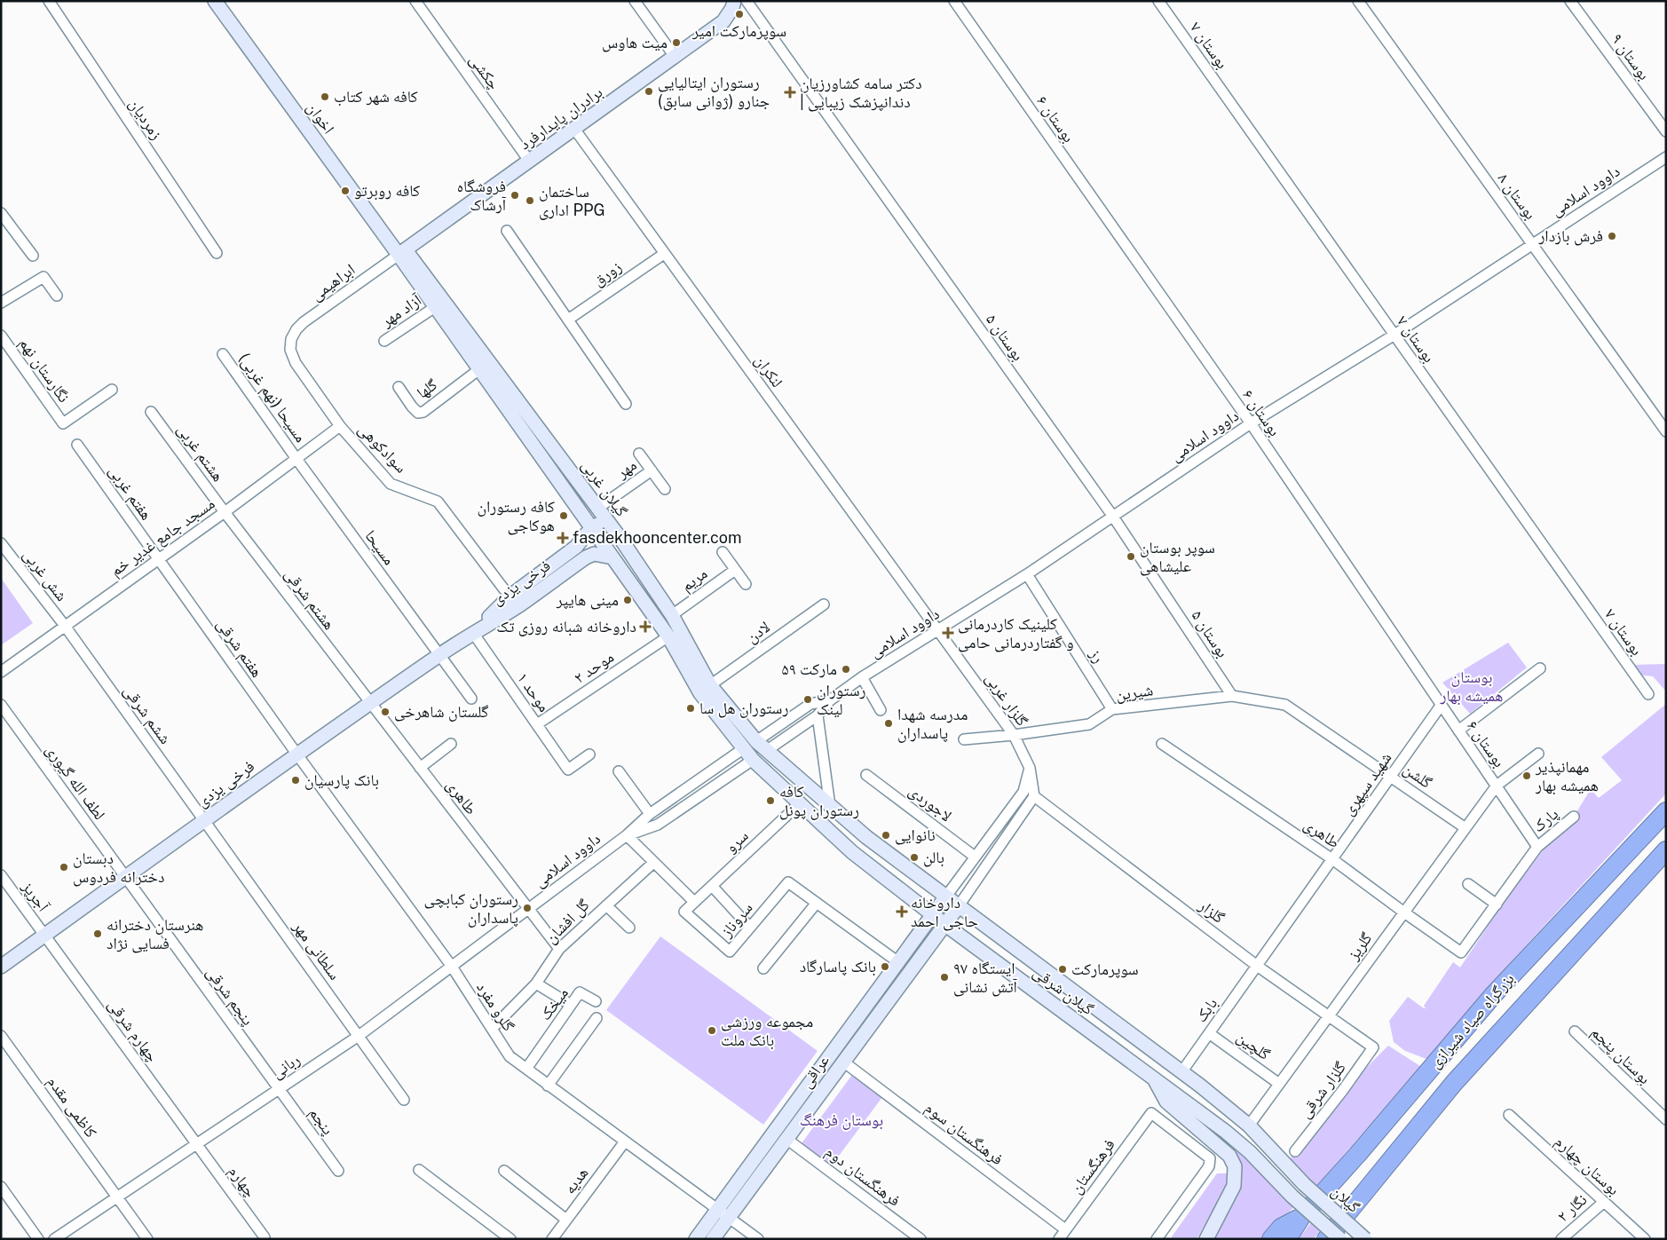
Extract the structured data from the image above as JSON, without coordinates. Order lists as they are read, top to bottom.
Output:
{
  "streets": {
    "highway": ["بزرگراه صیاد شیرازی"],
    "main road": [
      "اخوان",
      "برادران پایدارفرد",
      "گیلان غربی",
      "فرخی یزدی",
      "گیلان شرقی",
      "عراقی",
      "گیلان"
    ],
    "street": [
      "بوستان ۷",
      "بوستان ۹",
      "چکشی",
      "زمردیان",
      "بوستان ۶",
      "داوود اسلامی",
      "بوستان ۸",
      "زورق",
      "ابراهیمی",
      "آزاد مهر",
      "بوستان ۵",
      "نگارستان نهم",
      "لنکران",
      "گلها",
      "مسیحا (نهم غربی)",
      "سوادکوهی",
      "هشتم غربی",
      "مهر",
      "هفتم غربی",
      "مسجد جامع غدیر خم",
      "مسیحا",
      "شش غربی",
      "مریم",
      "هشتم شرقی",
      "لادن",
      "هفتم شرقی",
      "رز",
      "موحد ۲",
      "موحد ۱",
      "شیرین",
      "گلزار غربی",
      "ششم شرقی",
      "گلشن",
      "لطف الله گیوری",
      "شهید سپهری",
      "طاهری",
      "لاجوردی",
      "پارک",
      "سرو",
      "آجرپز",
      "گلزار",
      "سروناز",
      "گل افشان",
      "گلریز",
      "سلطانی مهر",
      "پنجم شرقی",
      "میخک",
      "گلرو مفرد",
      "بابک",
      "چهارم شرقی",
      "گلچین",
      "بوستان پنجم",
      "ربانی",
      "گلزار شرقی",
      "کاظمی مقدم",
      "پنجم",
      "فرهنگستان سوم",
      "بوستان چهارم",
      "فرهنگستان",
      "فرهنگستان دوم",
      "هدیه",
      "چهارم",
      "نگار ۲"
    ]
  },
  "crossings": [
    ["بوستان ۷", "داوود اسلامی"],
    ["چکشی", "برادران پایدارفرد"],
    ["اخوان", "برادران پایدارفرد"],
    ["اخوان", "ابراهیمی"],
    ["اخوان", "گیلان غربی"],
    ["برادران پایدارفرد", "ابراهیمی"],
    ["برادران پایدارفرد", "لنکران"],
    ["برادران پایدارفرد", "گیلان غربی"],
    ["بوستان ۶", "داوود اسلامی"],
    ["بوستان ۶", "شهید سپهری"],
    ["بوستان ۶", "پارک"],
    ["بوستان ۶", "گلریز"],
    ["داوود اسلامی", "بوستان ۸"],
    ["داوود اسلامی", "بوستان ۵"],
    ["داوود اسلامی", "لنکران"],
    ["داوود اسلامی", "گیلان غربی"],
    ["داوود اسلامی", "رز"],
    ["داوود اسلامی", "گلزار غربی"],
    ["داوود اسلامی", "طاهری"],
    ["داوود اسلامی", "گیلان شرقی"],
    ["داوود اسلامی", "ربانی"],
    ["زورق", "لنکران"],
    ["ابراهیمی", "سوادکوهی"],
    ["ابراهیمی", "گیلان غربی"],
    ["بوستان ۵", "شیرین"],
    ["لنکران", "گلزار غربی"],
    ["مسیحا (نهم غربی)", "مسجد جامع غدیر خم"],
    ["مسیحا (نهم غربی)", "مسیحا"],
    ["سوادکوهی", "مسجد جامع غدیر خم"],
    ["سوادکوهی", "فرخی یزدی"],
    ["هشتم غربی", "مسجد جامع غدیر خم"],
    ["هشتم غربی", "هشتم شرقی"],
    ["مهر", "گیلان غربی"],
    ["مهر", "فرخی یزدی"],
    ["گیلان غربی", "مریم"],
    ["گیلان غربی", "فرخی یزدی"],
    ["گیلان غربی", "لادن"],
    ["گیلان غربی", "گیلان شرقی"],
    ["هفتم غربی", "مسجد جامع غدیر خم"],
    ["هفتم غربی", "هفتم شرقی"],
    ["مسجد جامع غدیر خم", "مسیحا"],
    ["مسجد جامع غدیر خم", "شش غربی"],
    ["مسجد جامع غدیر خم", "هشتم شرقی"],
    ["مسجد جامع غدیر خم", "هفتم شرقی"],
    ["مسجد جامع غدیر خم", "ششم شرقی"],
    ["مسیحا", "فرخی یزدی"],
    ["شش غربی", "ششم شرقی"],
    ["فرخی یزدی", "هشتم شرقی"],
    ["فرخی یزدی", "هفتم شرقی"],
    ["فرخی یزدی", "موحد ۱"],
    ["فرخی یزدی", "ششم شرقی"],
    ["فرخی یزدی", "لطف الله گیوری"],
    ["فرخی یزدی", "طاهری"],
    ["فرخی یزدی", "آجرپز"],
    ["فرخی یزدی", "سلطانی مهر"],
    ["فرخی یزدی", "پنجم شرقی"],
    ["فرخی یزدی", "گلرو مفرد"],
    ["فرخی یزدی", "چهارم شرقی"],
    ["هشتم شرقی", "طاهری"],
    ["هفتم شرقی", "گلرو مفرد"],
    ["رز", "شیرین"],
    ["موحد ۲", "موحد ۱"],
    ["شیرین", "گلزار غربی"],
    ["شیرین", "گلشن"],
    ["ششم شرقی", "سلطانی مهر"],
    ["گلشن", "شهید سپهری"],
    ["گلشن", "گلریز"],
    ["لطف الله گیوری", "پنجم شرقی"],
    ["شهید سپهری", "طاهری"],
    ["شهید سپهری", "گلزار"],
    ["شهید سپهری", "بابک"],
    ["طاهری", "پارک"],
    ["طاهری", "گل افشان"],
    ["طاهری", "گلریز"],
    ["طاهری", "ربانی"],
    ["سرو", "سروناز"],
    ["سرو", "گیلان شرقی"],
    ["آجرپز", "چهارم شرقی"],
    ["گلزار", "گلریز"],
    ["گلزار", "بابک"],
    ["گلزار", "گلزار شرقی"],
    ["سروناز", "عراقی"],
    ["گل افشان", "گلرو مفرد"],
    ["گلریز", "گیلان شرقی"],
    ["گلریز", "گلچین"],
    ["سلطانی مهر", "ربانی"],
    ["گیلان شرقی", "بابک"],
    ["گیلان شرقی", "عراقی"],
    ["گیلان شرقی", "گیلان"],
    ["پنجم شرقی", "ربانی"],
    ["پنجم شرقی", "پنجم"],
    ["میخک", "گلرو مفرد"],
    ["گلرو مفرد", "ربانی"],
    ["گلرو مفرد", "عراقی"],
    ["گلرو مفرد", "هدیه"],
    ["بابک", "گلچین"],
    ["چهارم شرقی", "ربانی"],
    ["چهارم شرقی", "چهارم"],
    ["ربانی", "کاظمی مقدم"],
    ["ربانی", "پنجم"],
    ["ربانی", "چهارم"],
    ["عراقی", "فرهنگستان سوم"],
    ["عراقی", "فرهنگستان دوم"],
    ["فرهنگستان سوم", "فرهنگستان"],
    ["بوستان چهارم", "نگار ۲"]
  ],
  "parks": ["بوستان همیشه بهار", "بوستان فرهنگ"],
  "places": {
    "other": [
      "سوپرمارکت امیر",
      "میت هاوس",
      "رستوران ایتالیایی جنارو (ژوانی سابق)",
      "کافه شهر کتاب",
      "کافه روبرتو",
      "فروشگاه آرشاک",
      "ساختمان اداری PPG",
      "فرش بازدار",
      "كافه رستوران هوكاجى",
      "سوپر بوستان علیشاهی",
      "مینی هایپر",
      "مارکت ۵۹",
      "رستوران لینک",
      "رستوران هل سا",
      "گلستان شاهرخى",
      "مدرسه شهدا پاسداران",
      "مهمانپذیر همیشه بهار",
      "بانک پارسیان",
      "کافه رستوران پونل",
      "نانوایی",
      "بالن",
      "دبستان دخترانه فردوس",
      "رستوران کبابچی پاسداران",
      "هنرستان دخترانه فسایی نژاد",
      "بانک پاسارگاد",
      "سوپرمارکت",
      "ایستگاه ۹۷ آتش نشانی",
      "مجموعه ورزشی بانک ملت"
    ],
    "health": [
      "دکتر سامه کشاورزیان | دندانپزشک زیبایی",
      "fasdekhooncenter.com",
      "داروخانه شبانه روزی تک",
      "کلینیک کاردرمانی و گفتاردرمانی حامی",
      "داروخانه حاجی احمد"
    ]
  }
}
